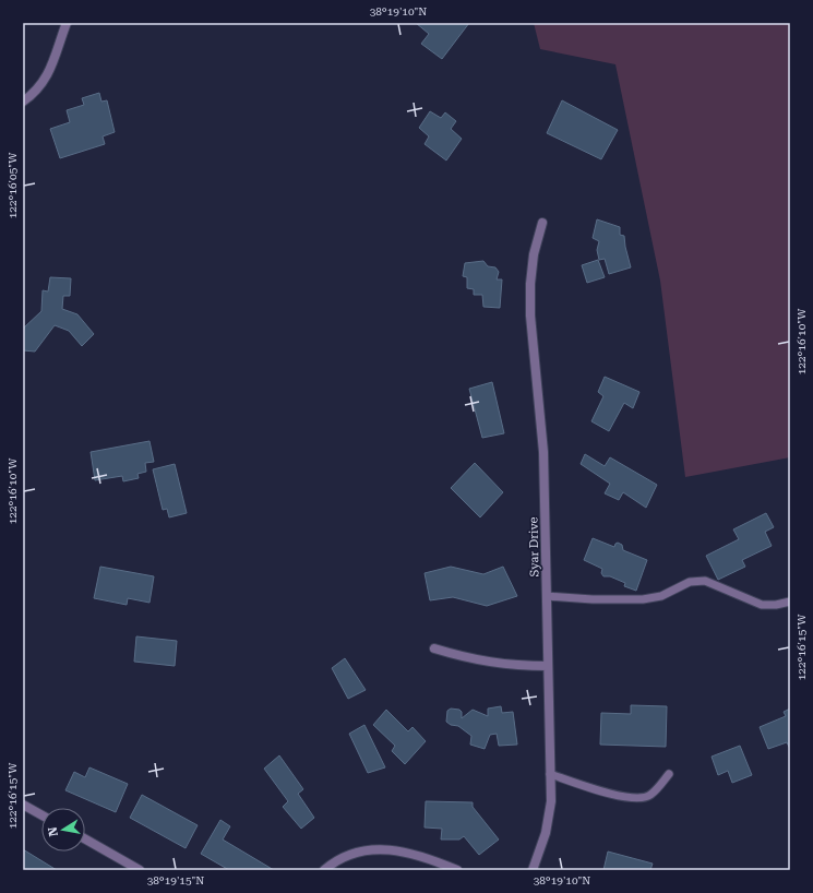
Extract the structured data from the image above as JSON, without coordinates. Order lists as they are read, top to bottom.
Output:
{
  "streets": {
    "street": ["Syar Drive"]
  },
  "north": "left",
  "coordinates": [
    "38°19'10\"N",
    "122°16'05\"W",
    "122°16'10\"W",
    "122°16'15\"W",
    "38°19'15\"N"
  ]
}
